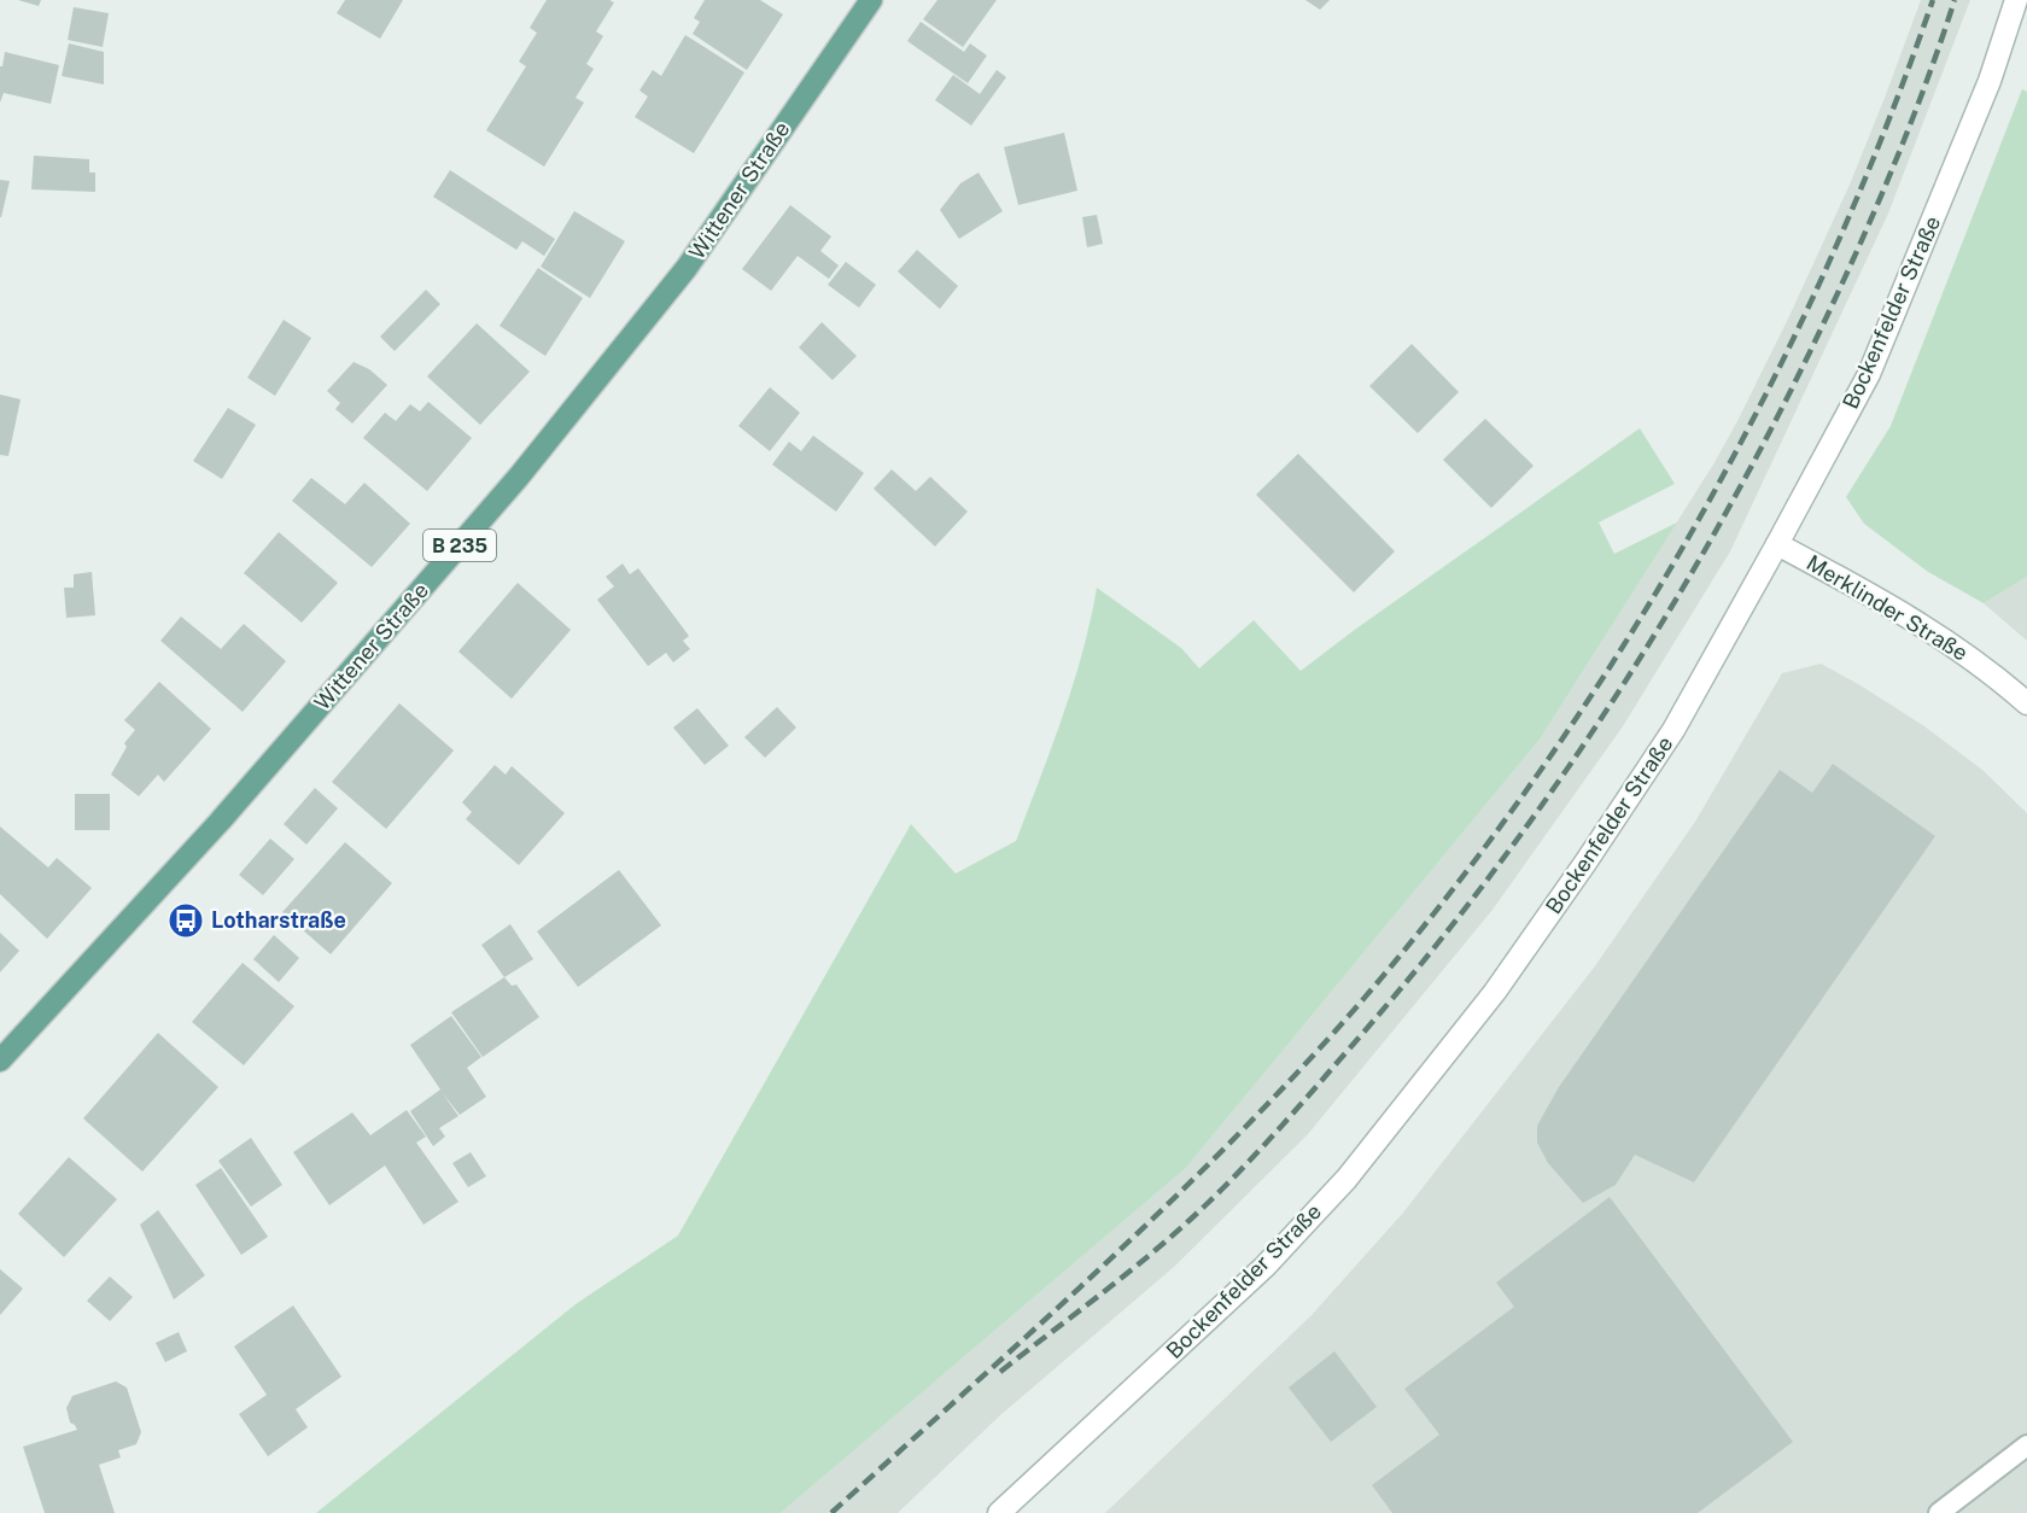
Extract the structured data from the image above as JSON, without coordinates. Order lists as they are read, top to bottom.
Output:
{
  "streets": {
    "main road": ["Wittener Straße", "B 235"],
    "street": ["Bockenfelder Straße", "Merklinder Straße"]
  },
  "crossings": [
    ["Bockenfelder Straße", "Merklinder Straße"]
  ],
  "places": {
    "bus stop": ["Lotharstraße"]
  }
}
